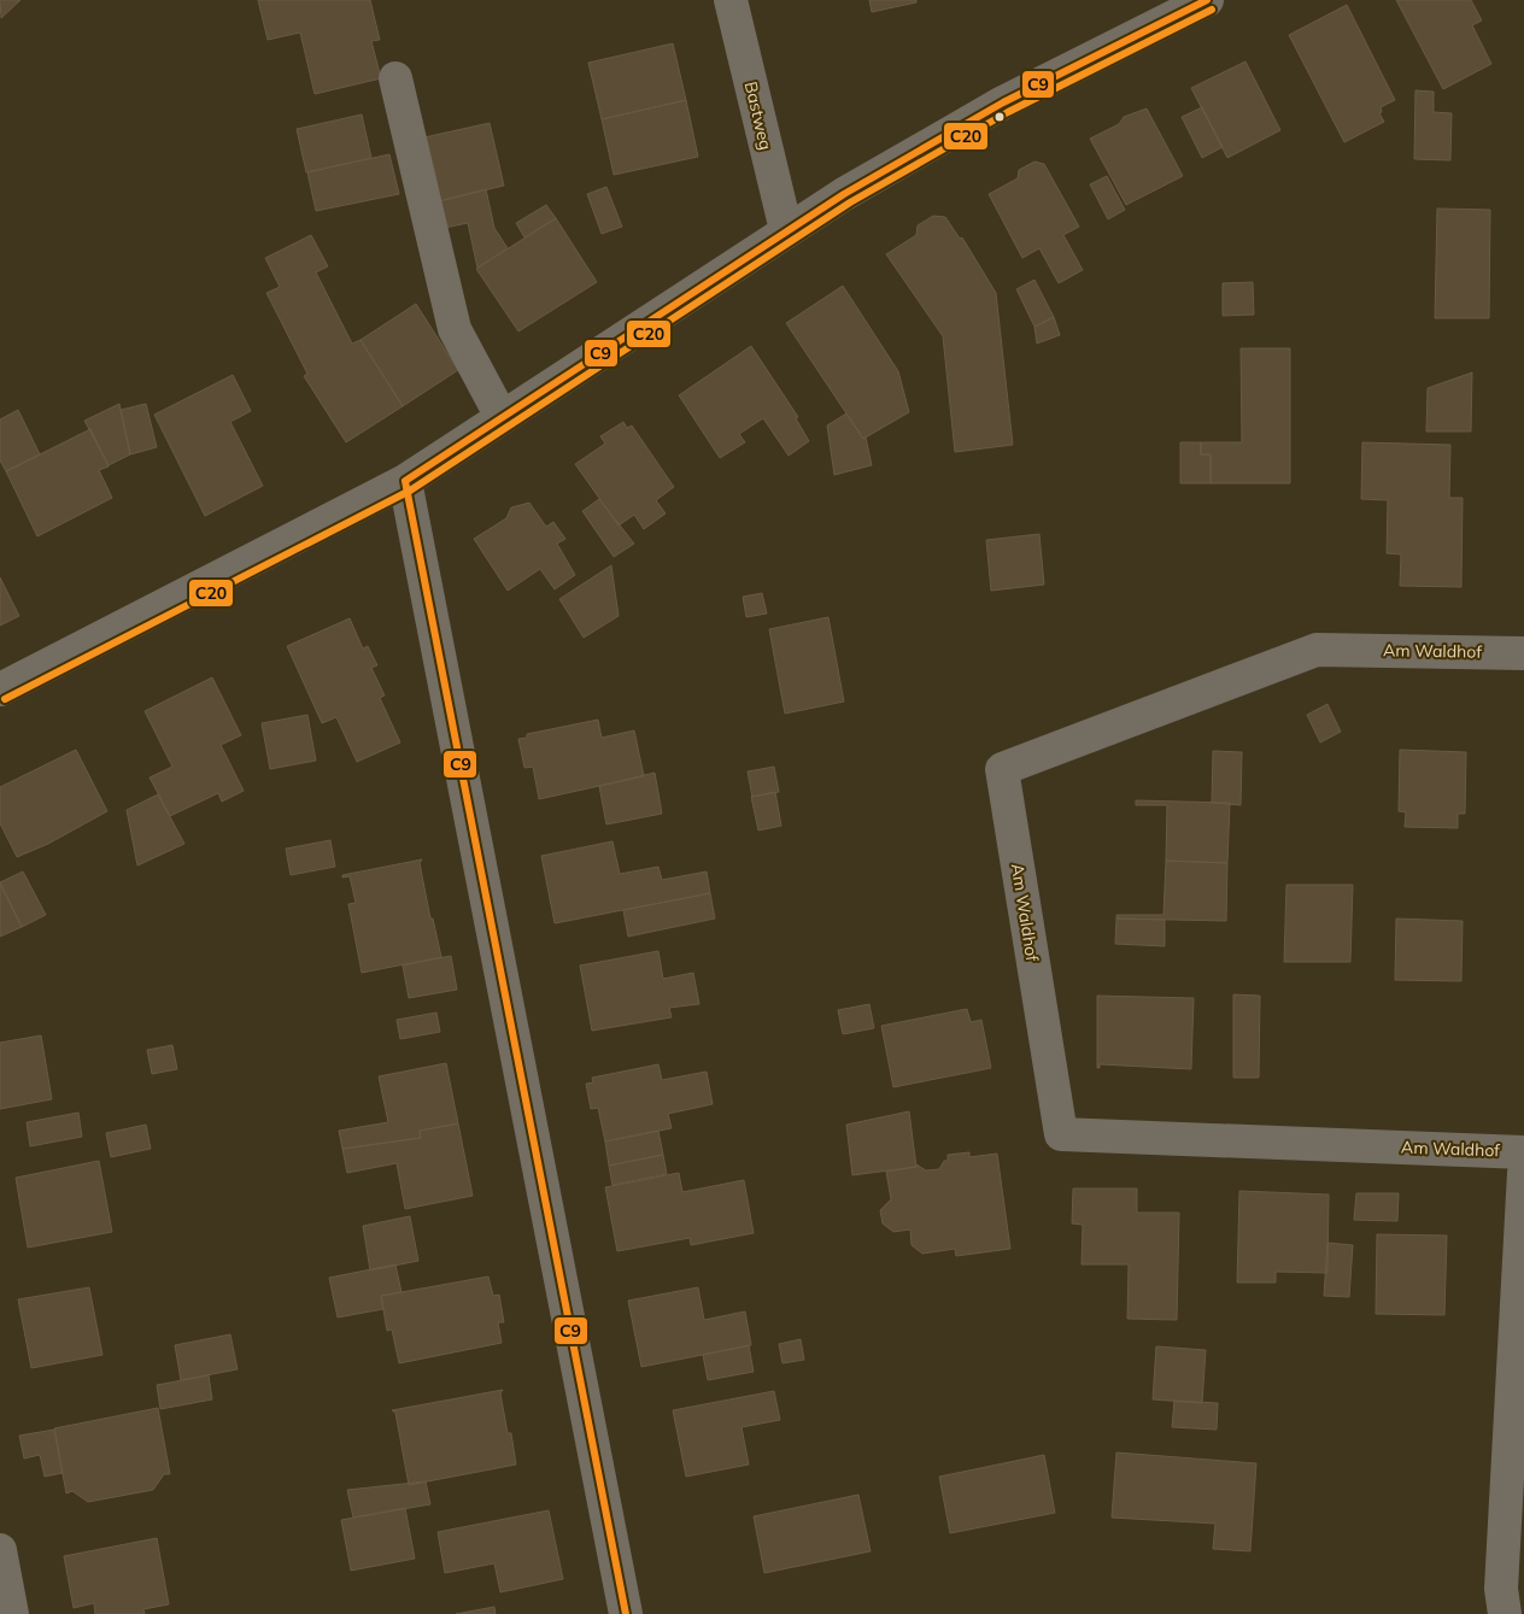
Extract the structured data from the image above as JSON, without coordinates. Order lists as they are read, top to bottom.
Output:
{
  "streets": {
    "street": ["Bastweg", "Am Waldhof"]
  },
  "lines": ["transit line C9", "transit line C20"]
}
